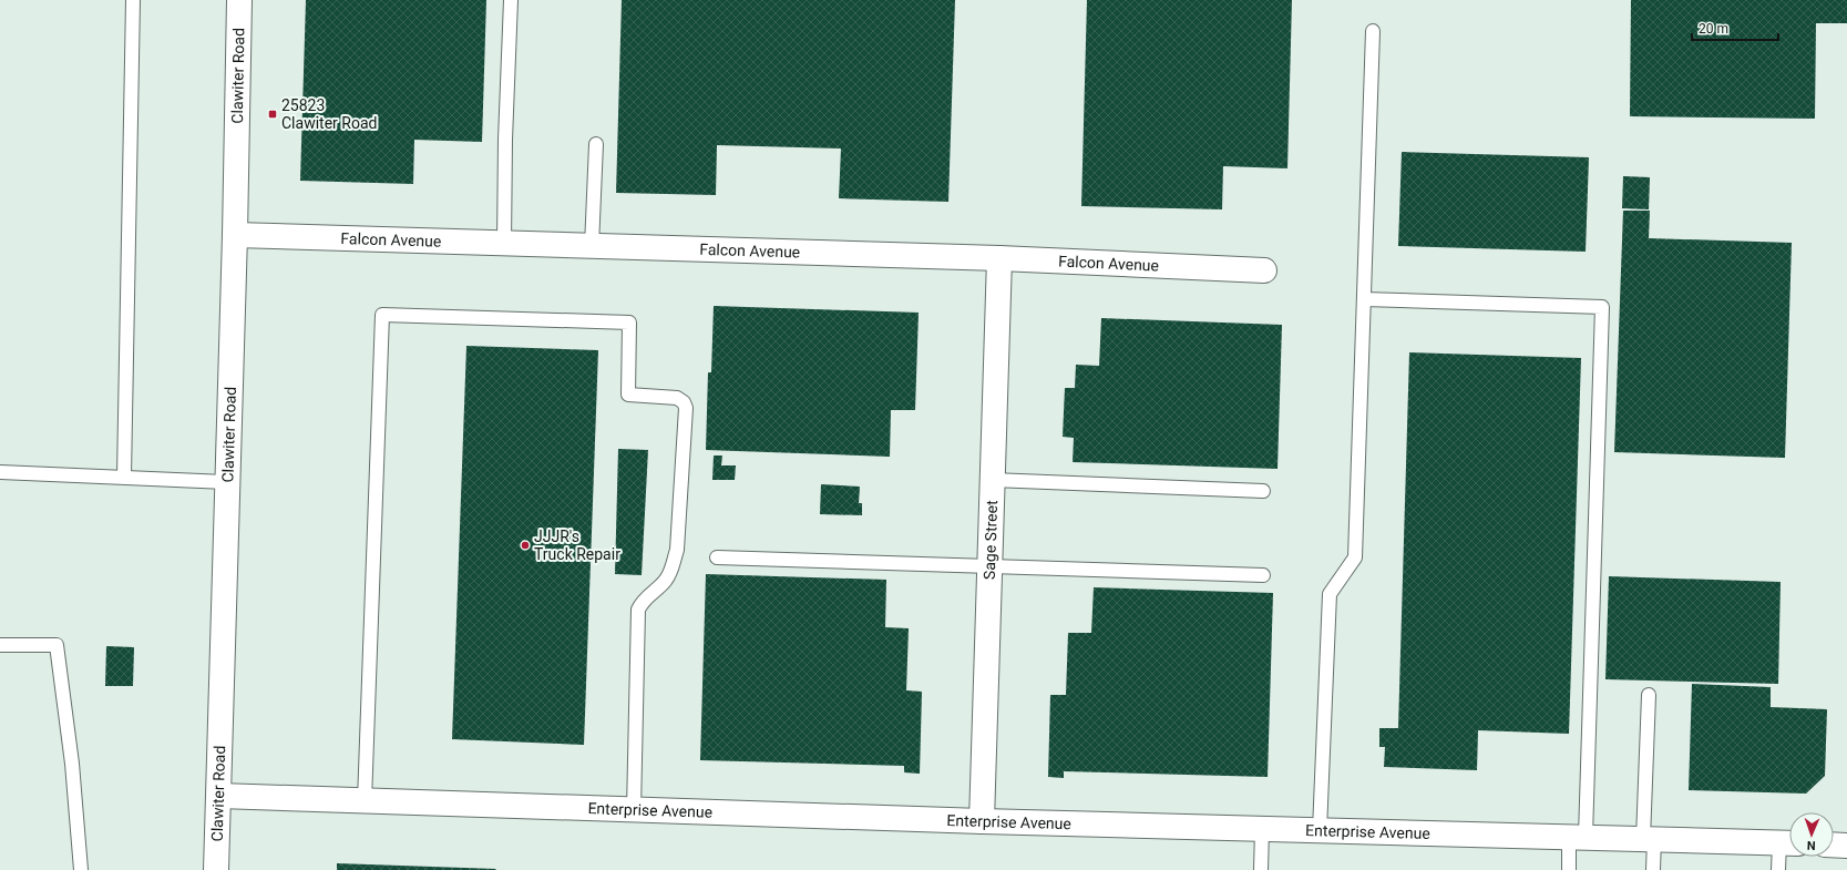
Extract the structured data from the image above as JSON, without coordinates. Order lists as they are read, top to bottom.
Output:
{
  "streets": {
    "street": [
      "Clawiter Road",
      "Falcon Avenue",
      "Sage Street",
      "Enterprise Avenue"
    ]
  },
  "crossings": [
    ["Clawiter Road", "Falcon Avenue"],
    ["Clawiter Road", "Enterprise Avenue"],
    ["Falcon Avenue", "Sage Street"],
    ["Sage Street", "Enterprise Avenue"]
  ],
  "places": {
    "transit": ["25823 Clawiter Road"],
    "other": ["JJJR's Truck Repair"]
  },
  "scale_bar": "20 m",
  "north": "bottom"
}
